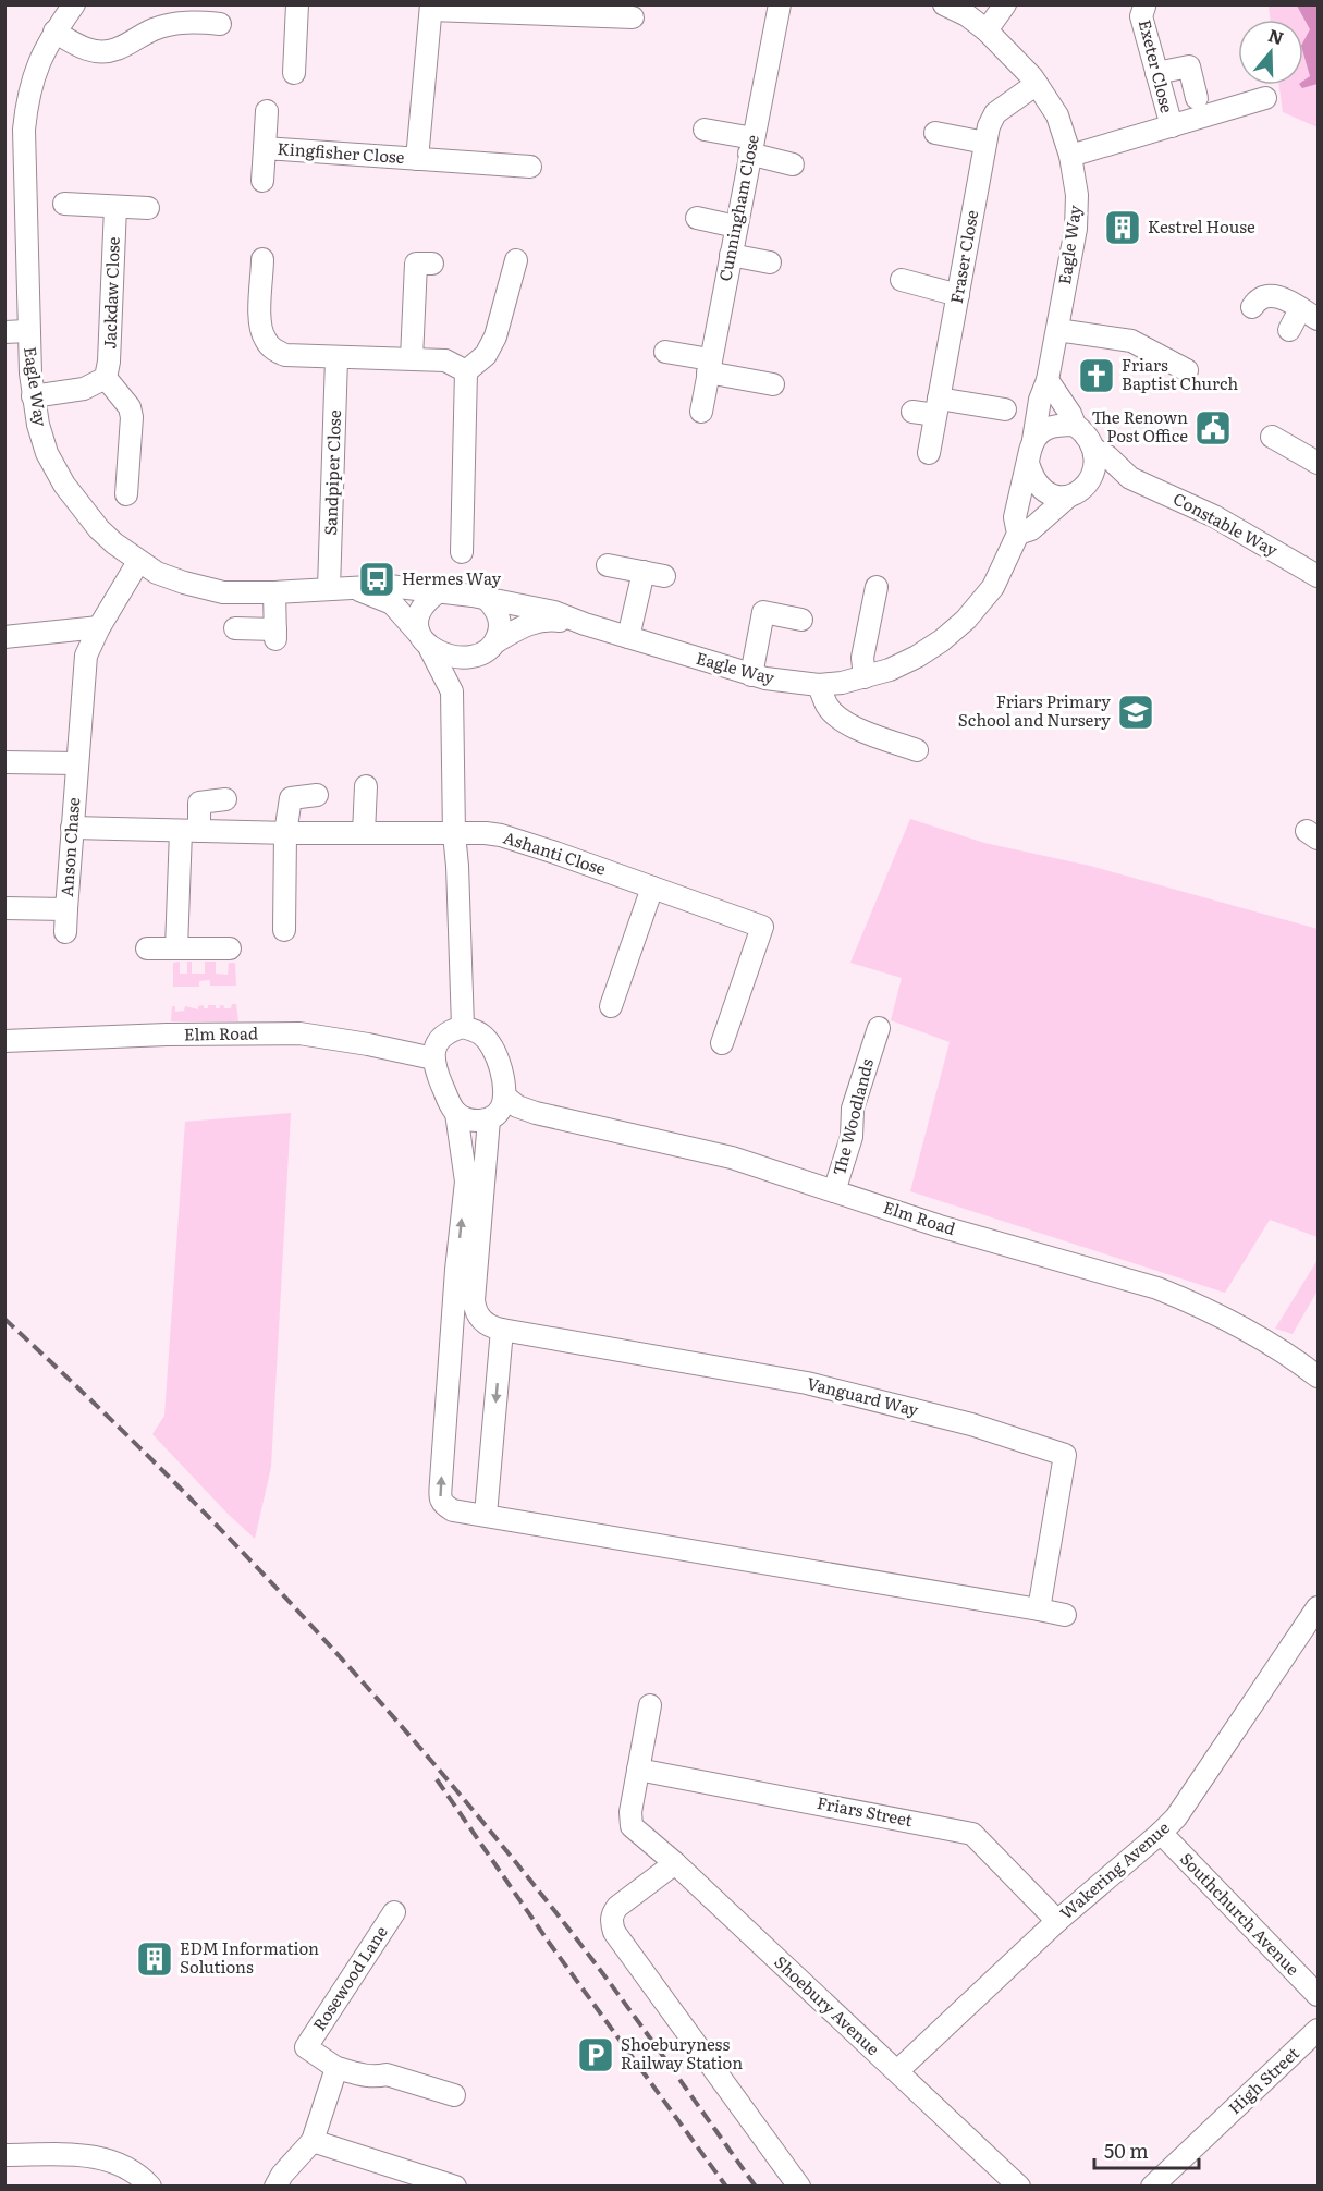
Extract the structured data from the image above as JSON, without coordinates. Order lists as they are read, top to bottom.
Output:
{
  "streets": {
    "street": [
      "Exeter Close",
      "Kingfisher Close",
      "Cunningham Close",
      "Eagle Way",
      "Fraser Close",
      "Jackdaw Close",
      "Sandpiper Close",
      "Constable Way",
      "Anson Chase",
      "Ashanti Close",
      "Elm Road",
      "The Woodlands",
      "Vanguard Way",
      "Friars Street",
      "Wakering Avenue",
      "Southchurch Avenue",
      "Rosewood Lane",
      "Shoebury Avenue",
      "High Street"
    ]
  },
  "crossings": [
    ["Exeter Close", "Eagle Way"],
    ["Eagle Way", "Fraser Close"],
    ["Eagle Way", "Sandpiper Close"],
    ["Eagle Way", "Constable Way"],
    ["Eagle Way", "Anson Chase"],
    ["Anson Chase", "Ashanti Close"],
    ["Elm Road", "The Woodlands"],
    ["Friars Street", "Wakering Avenue"],
    ["Friars Street", "Shoebury Avenue"],
    ["Wakering Avenue", "Southchurch Avenue"],
    ["Wakering Avenue", "Shoebury Avenue"]
  ],
  "places": {
    "building": ["Kestrel House", "EDM Information Solutions"],
    "church": ["Friars Baptist Church"],
    "public building": ["The Renown Post Office"],
    "bus stop": ["Hermes Way"],
    "school or university": ["Friars Primary School and Nursery"],
    "parking": ["Shoeburyness Railway Station"]
  },
  "scale_bar": "50 m",
  "north": "top"
}
